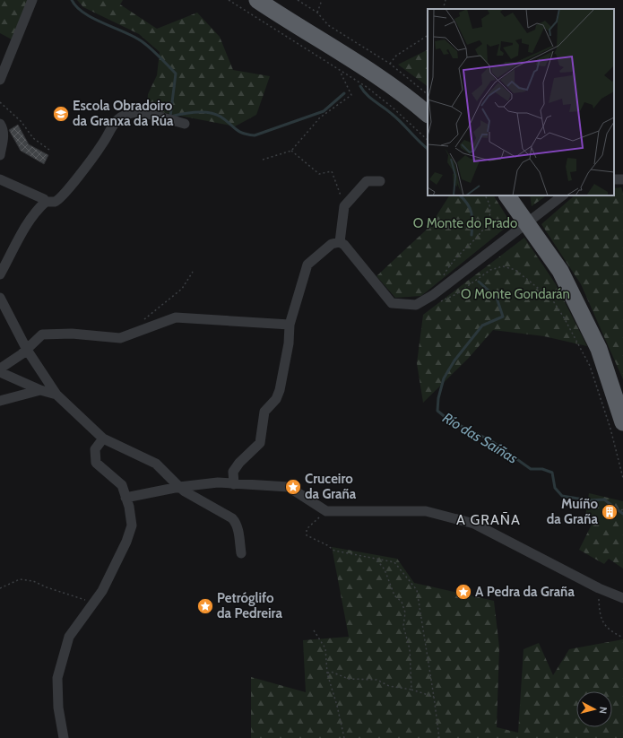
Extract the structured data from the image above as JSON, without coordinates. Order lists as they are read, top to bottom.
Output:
{
  "districts": ["A GRAÑA"],
  "water": ["Río das Saíñas"],
  "parks": ["O Monte do Prado", "O Monte Gondarán"],
  "places": {
    "school or university": ["Escola Obradoiro da Granxa da Rúa"],
    "place": ["Cruceiro da Graña", "A Pedra da Graña", "Petróglifo da Pedreira"],
    "building": ["Muíño da Graña"]
  },
  "north": "right"
}
